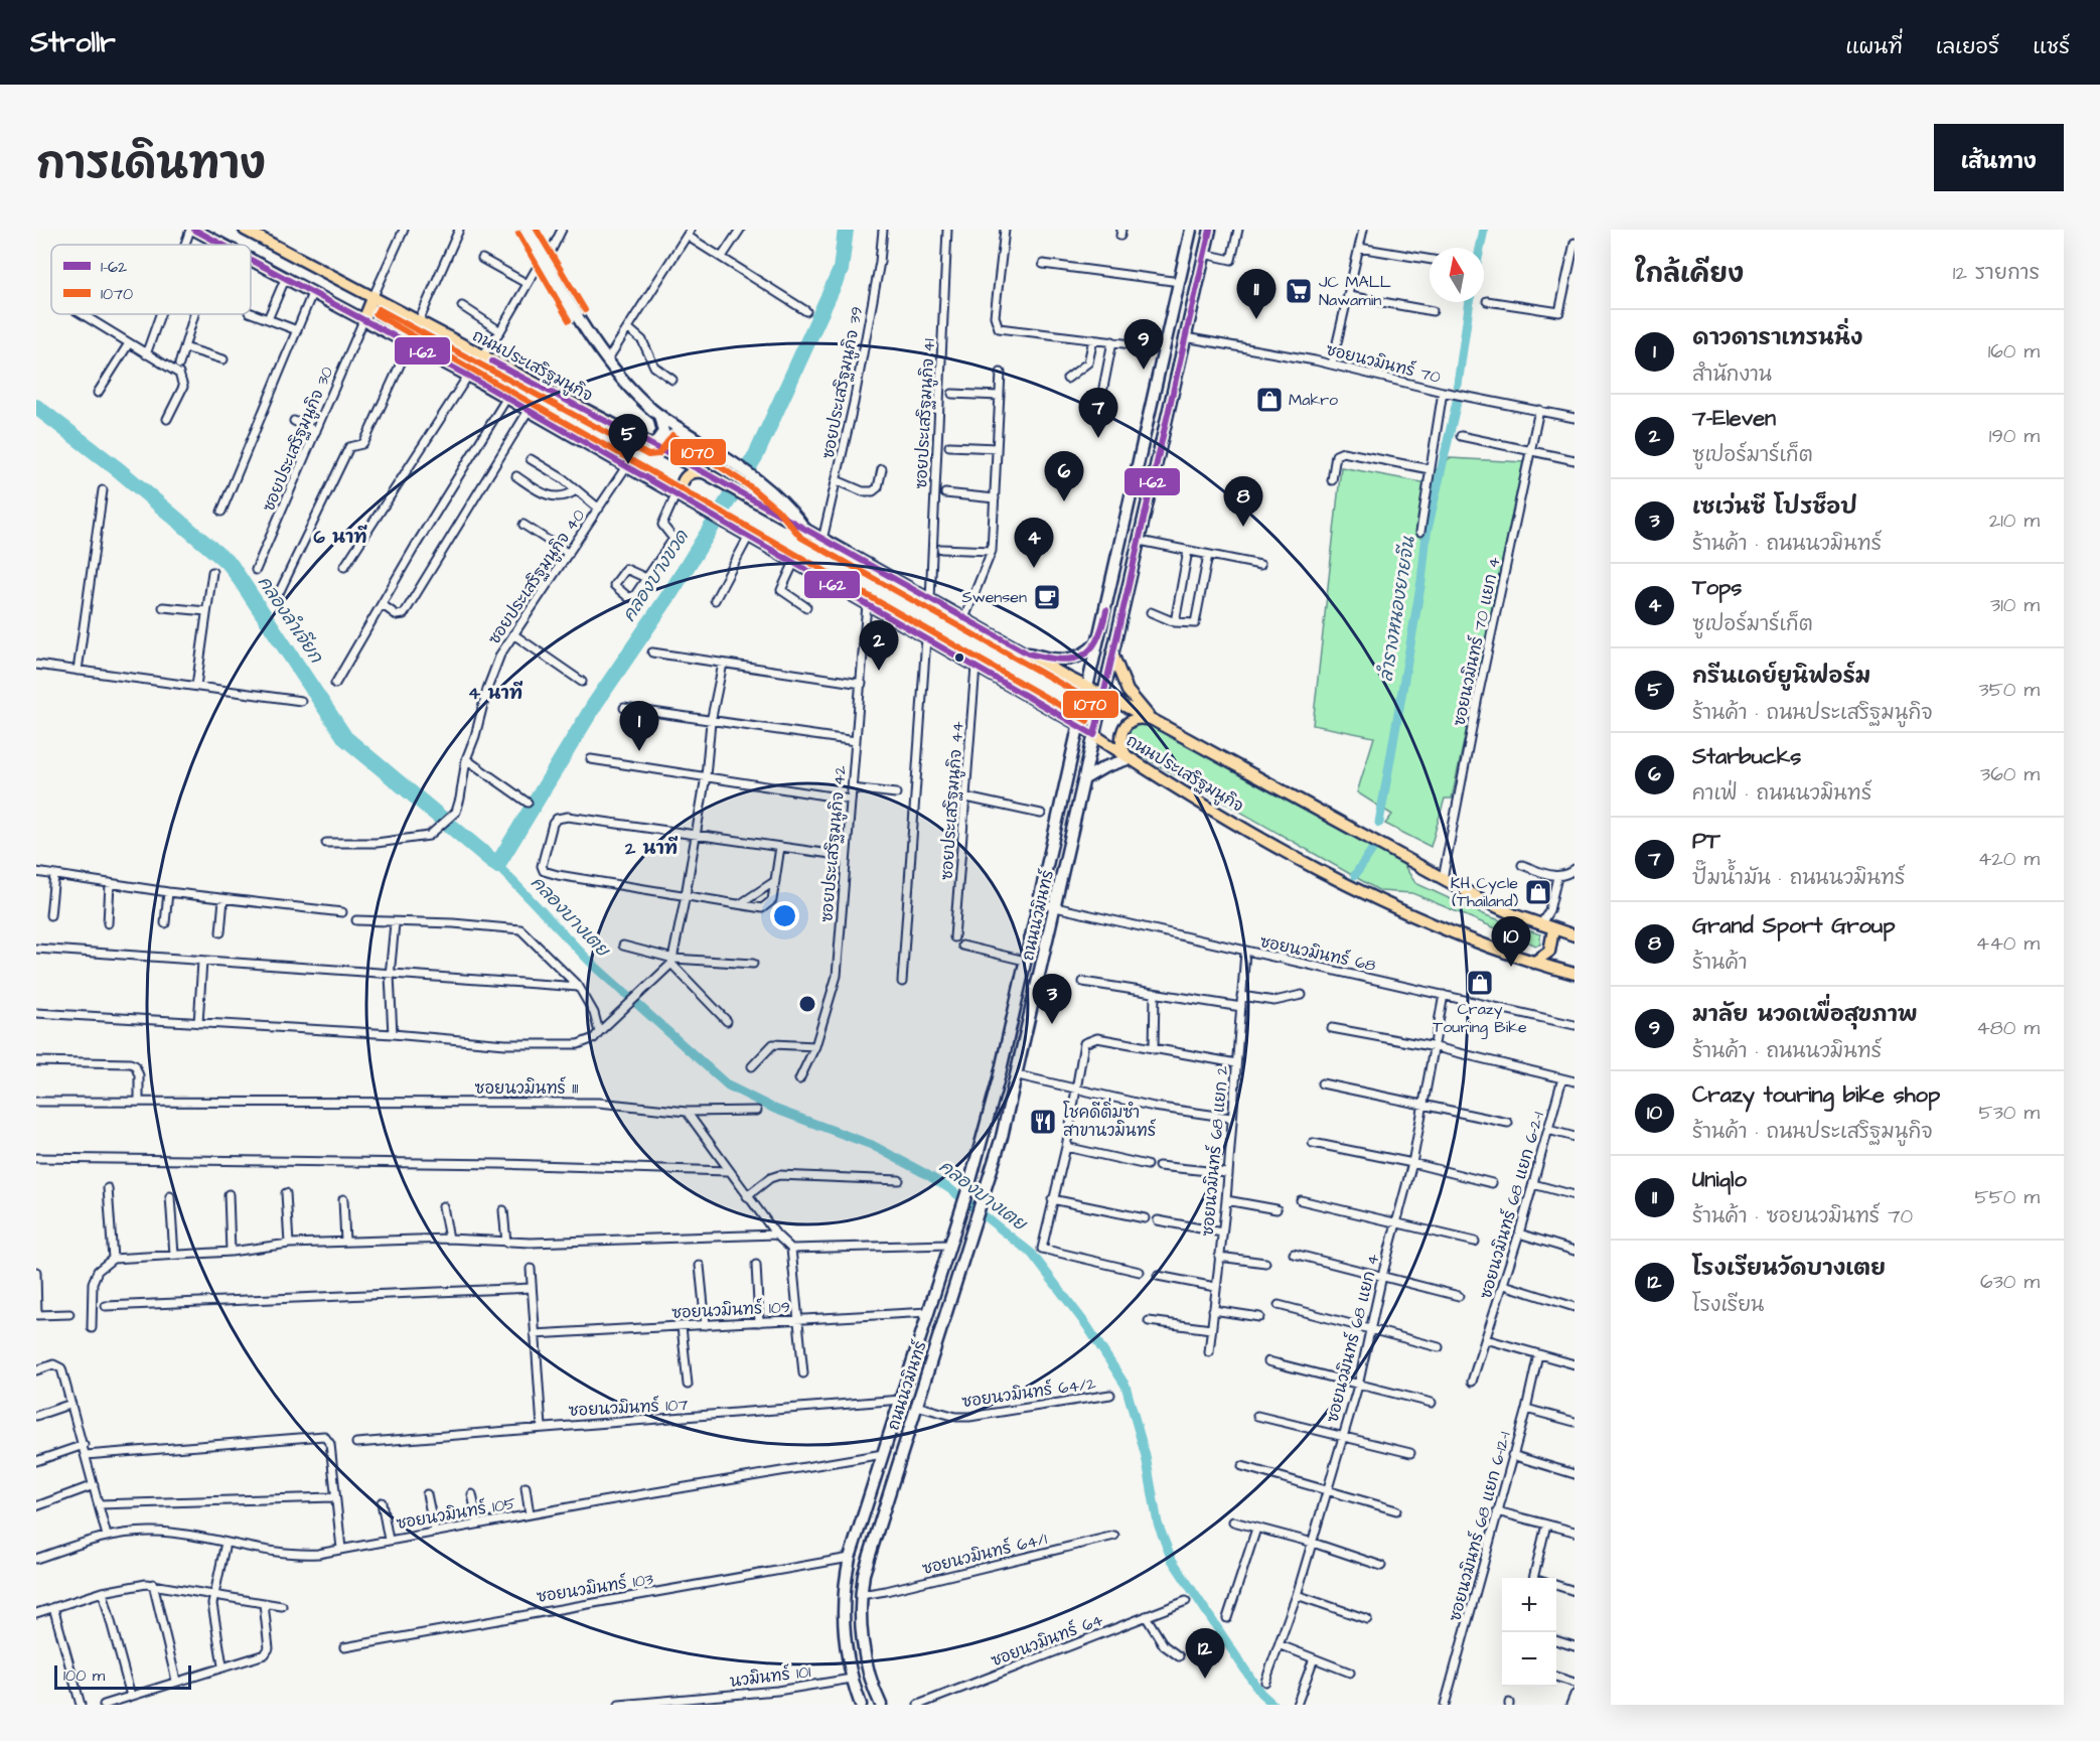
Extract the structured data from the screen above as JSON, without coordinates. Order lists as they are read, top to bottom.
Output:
{
  "streets": {
    "main road": ["ถนนประเสริฐมนูกิจ", "ถนนนวมินทร์"],
    "street": [
      "ซอยนวมินทร์ 70",
      "ซอยประเสริฐมนูกิจ 39",
      "ซอยประเสริฐมนูกิจ 41",
      "ซอยประเสริฐมนูกิจ 30",
      "ซอยประเสริฐมนูกิจ 40",
      "ซอยนวมินทร์ 70 แยก 4",
      "ซอยประเสริฐมนูกิจ 44",
      "ซอยประเสริฐมนูกิจ 42",
      "ซอยนวมินทร์ 68",
      "ซอยนวมินทร์ 111",
      "ซอยนวมินทร์ 68 แยก 2",
      "ซอยนวมินทร์ 68 แยก 6-2-1",
      "ซอยนวมินทร์ 109",
      "ซอยนวมินทร์ 68 แยก 4",
      "ซอยนวมินทร์ 64/2",
      "ซอยนวมินทร์ 107",
      "ซอยนวมินทร์ 105",
      "ซอยนวมินทร์ 68 แยก 6-12-1",
      "ซอยนวมินทร์ 64/1",
      "ซอยนวมินทร์ 103",
      "ซอยนวมินทร์ 64",
      "นวมินทร์ 101"
    ]
  },
  "crossings": [
    ["ซอยนวมินทร์ 70", "ซอยนวมินทร์ 70 แยก 4"],
    ["ซอยนวมินทร์ 70", "ถนนนวมินทร์"],
    ["ถนนประเสริฐมนูกิจ", "ซอยประเสริฐมนูกิจ 39"],
    ["ถนนประเสริฐมนูกิจ", "ซอยประเสริฐมนูกิจ 41"],
    ["ถนนประเสริฐมนูกิจ", "ซอยประเสริฐมนูกิจ 30"],
    ["ถนนประเสริฐมนูกิจ", "ซอยประเสริฐมนูกิจ 40"],
    ["ถนนประเสริฐมนูกิจ", "ซอยนวมินทร์ 70 แยก 4"],
    ["ถนนประเสริฐมนูกิจ", "ซอยประเสริฐมนูกิจ 44"],
    ["ถนนประเสริฐมนูกิจ", "ซอยประเสริฐมนูกิจ 42"],
    ["ถนนประเสริฐมนูกิจ", "ถนนนวมินทร์"],
    ["ถนนนวมินทร์", "ซอยนวมินทร์ 68"],
    ["ถนนนวมินทร์", "ซอยนวมินทร์ 109"],
    ["ถนนนวมินทร์", "ซอยนวมินทร์ 64/2"],
    ["ถนนนวมินทร์", "ซอยนวมินทร์ 107"],
    ["ถนนนวมินทร์", "ซอยนวมินทร์ 105"],
    ["ถนนนวมินทร์", "ซอยนวมินทร์ 64/1"],
    ["ถนนนวมินทร์", "ซอยนวมินทร์ 103"],
    ["ถนนนวมินทร์", "นวมินทร์ 101"],
    ["ซอยนวมินทร์ 68", "ซอยนวมินทร์ 68 แยก 2"],
    ["ซอยนวมินทร์ 68", "ซอยนวมินทร์ 68 แยก 4"]
  ],
  "water": [
    "คลองบางขวด",
    "ลำรางหนองยายจีน",
    "คลองลำเจียก",
    "คลองบางเตย"
  ],
  "places": {
    "supermarket": ["JC MALL Nawamin"],
    "shop": ["Makro", "KH Cycle (Thailand)", "Crazy Touring Bike"],
    "cafe": ["Swensen"],
    "restaurant": ["โชคดีติ่มซำ สาขานวมินทร์"]
  },
  "lines": ["transit line 1-62", "transit line 1070"],
  "legend": ["1-62", "1070"],
  "scale_bar": "100 m",
  "north": "top",
  "page": {
    "header": "Strollr",
    "nav": ["แผนที่", "เลเยอร์", "แชร์"],
    "title": "การเดินทาง",
    "buttons": "เส้นทาง",
    "heading": ["ใกล้เคียง", "12 รายการ"],
    "pins": [
      "11",
      "9",
      "7",
      "5",
      "6",
      "8",
      "4",
      "2",
      "1",
      "10",
      "3",
      "12"
    ],
    "list": [
      {
        "mark": "1",
        "name": "ดาวดาราเทรนนิ่ง",
        "note": "สำนักงาน",
        "value": "160 m"
      },
      {
        "mark": "2",
        "name": "7-Eleven",
        "note": "ซูเปอร์มาร์เก็ต",
        "value": "190 m"
      },
      {
        "mark": "3",
        "name": "เซเว่นซี โปรช็อป",
        "note": "ร้านค้า · ถนนนวมินทร์",
        "value": "210 m"
      },
      {
        "mark": "4",
        "name": "Tops",
        "note": "ซูเปอร์มาร์เก็ต",
        "value": "310 m"
      },
      {
        "mark": "5",
        "name": "กรีนเดย์ยูนิฟอร์ม",
        "note": "ร้านค้า · ถนนประเสริฐมนูกิจ",
        "value": "350 m"
      },
      {
        "mark": "6",
        "name": "Starbucks",
        "note": "คาเฟ่ · ถนนนวมินทร์",
        "value": "360 m"
      },
      {
        "mark": "7",
        "name": "PT",
        "note": "ปั๊มน้ำมัน · ถนนนวมินทร์",
        "value": "420 m"
      },
      {
        "mark": "8",
        "name": "Grand Sport Group",
        "note": "ร้านค้า",
        "value": "440 m"
      },
      {
        "mark": "9",
        "name": "มาลัย นวดเพื่อสุขภาพ",
        "note": "ร้านค้า · ถนนนวมินทร์",
        "value": "480 m"
      },
      {
        "mark": "10",
        "name": "Crazy touring bike shop",
        "note": "ร้านค้า · ถนนประเสริฐมนูกิจ",
        "value": "530 m"
      },
      {
        "mark": "11",
        "name": "Uniqlo",
        "note": "ร้านค้า · ซอยนวมินทร์ 70",
        "value": "550 m"
      },
      {
        "mark": "12",
        "name": "โรงเรียนวัดบางเตย",
        "note": "โรงเรียน",
        "value": "630 m"
      }
    ],
    "map_buttons": ["+", "−"],
    "scale": "100 m"
  },
  "rings": ["6 นาที", "4 นาที", "2 นาที"]
}
